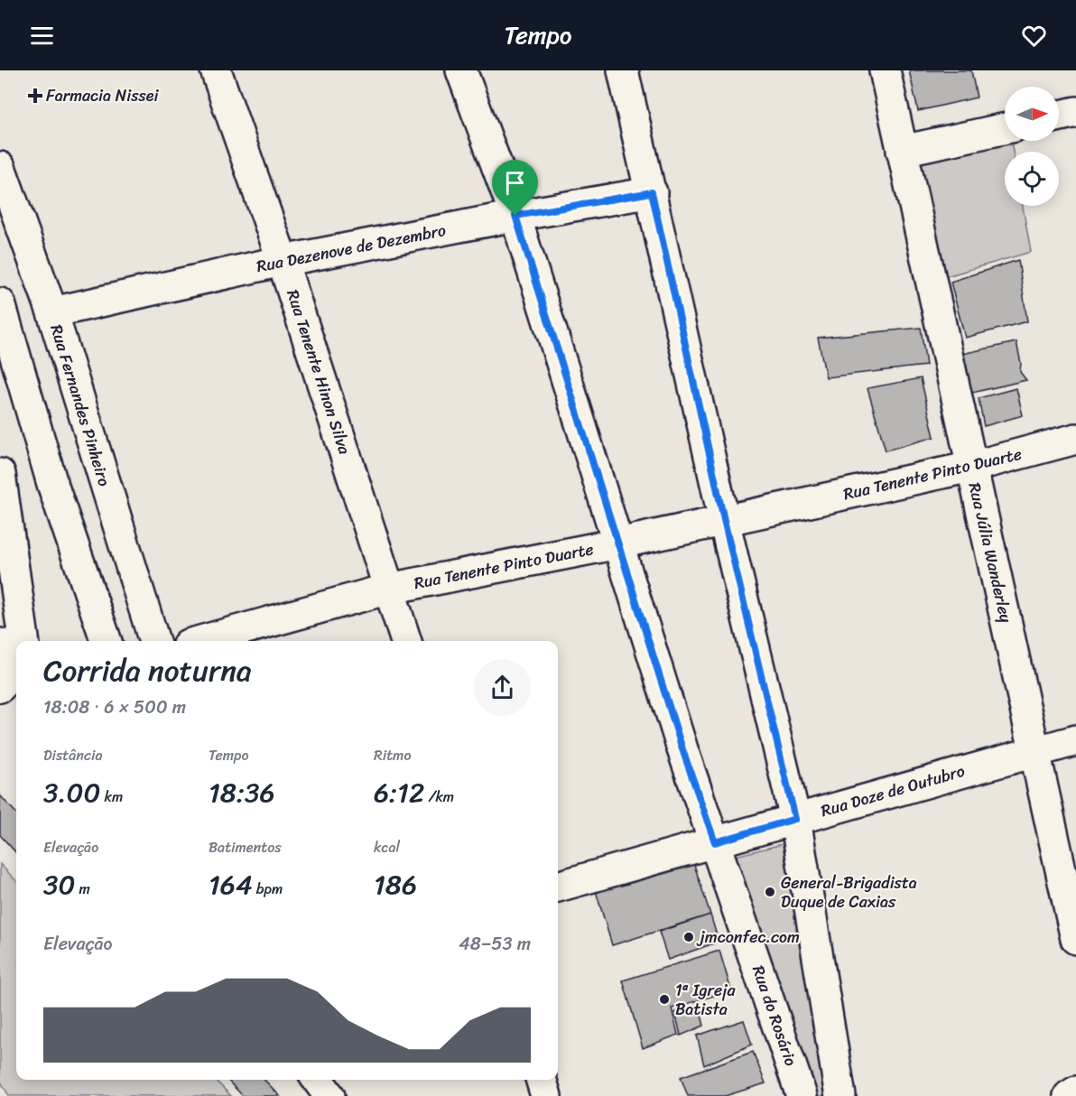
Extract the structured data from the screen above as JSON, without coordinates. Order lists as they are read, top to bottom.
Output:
{
  "streets": {
    "street": [
      "Rua Dezenove de Dezembro",
      "Rua Tenente Hinon Silva",
      "Rua Fernandes Pinheiro",
      "Rua Tenente Pinto Duarte",
      "Rua Júlia Wanderley",
      "Rua Doze de Outubro",
      "Rua do Rosário"
    ]
  },
  "crossings": [
    ["Rua Dezenove de Dezembro", "Rua Tenente Hinon Silva"],
    ["Rua Dezenove de Dezembro", "Rua Fernandes Pinheiro"],
    ["Rua Dezenove de Dezembro", "Rua do Rosário"],
    ["Rua Tenente Hinon Silva", "Rua Tenente Pinto Duarte"],
    ["Rua Tenente Pinto Duarte", "Rua Júlia Wanderley"],
    ["Rua Tenente Pinto Duarte", "Rua do Rosário"],
    ["Rua Júlia Wanderley", "Rua Doze de Outubro"],
    ["Rua Doze de Outubro", "Rua do Rosário"]
  ],
  "places": {
    "health": ["Farmacia Nissei"],
    "other": ["General-Brigadista Duque de Caxias", "jmconfec.com", "1ª Igreja Batista"]
  },
  "north": "right",
  "page": {
    "header": "Tempo",
    "heading": ["Corrida noturna", "18:08 · 6 × 500 m"],
    "stats": [
      ["Distância", "3.00 km"],
      ["Tempo", "18:36"],
      ["Ritmo", "6:12 /km"],
      ["Elevação", "30 m"],
      ["Batimentos", "164 bpm"],
      ["kcal", "186"]
    ],
    "chart": ["Elevação", "48–53 m"]
  }
}
